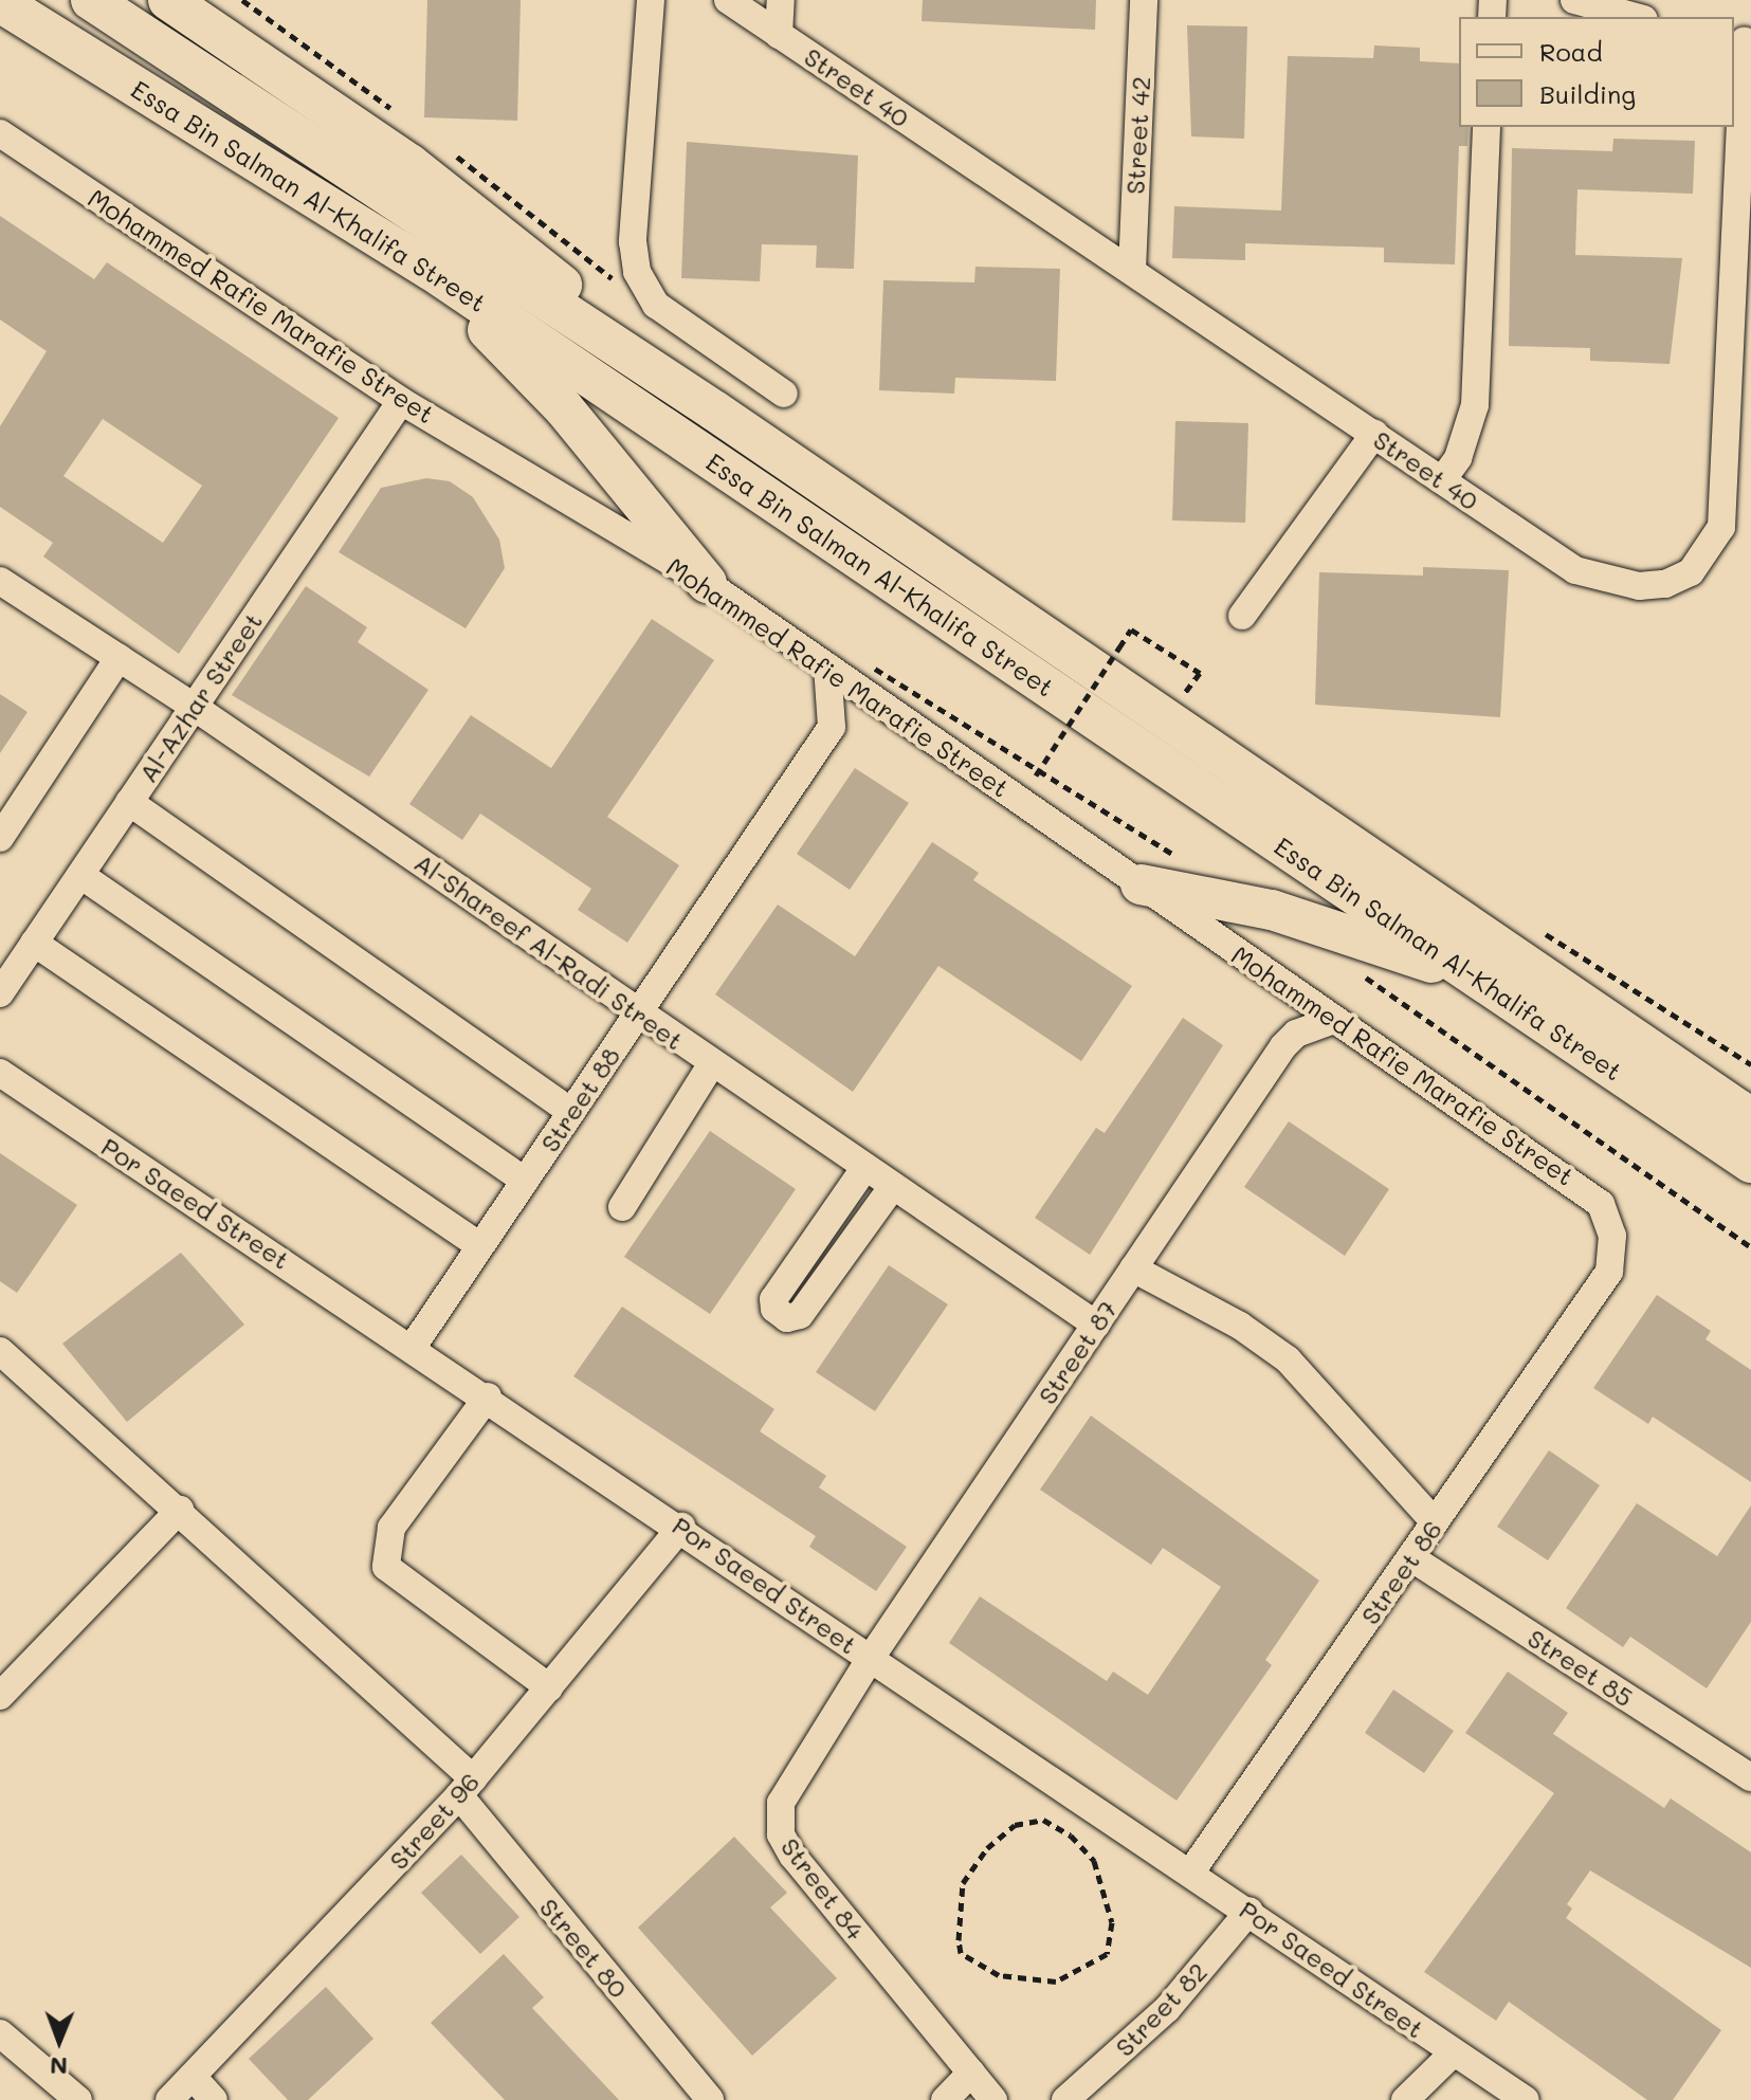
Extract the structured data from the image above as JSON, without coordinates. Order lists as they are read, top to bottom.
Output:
{
  "streets": {
    "highway": ["Essa Bin Salman Al-Khalifa Street"],
    "street": [
      "Street 40",
      "Street 42",
      "Mohammed Rafie Marafie Street",
      "Al-Azhar Street",
      "Al-Shareef Al-Radi Street",
      "Street 88",
      "Por Saeed Street",
      "Street 87",
      "Street 86",
      "Street 85",
      "Street 96",
      "Street 84",
      "Street 80",
      "Street 82"
    ]
  },
  "crossings": [
    ["Street 40", "Street 42"],
    ["Mohammed Rafie Marafie Street", "Al-Azhar Street"],
    ["Mohammed Rafie Marafie Street", "Street 87"],
    ["Mohammed Rafie Marafie Street", "Street 86"],
    ["Al-Azhar Street", "Al-Shareef Al-Radi Street"],
    ["Al-Shareef Al-Radi Street", "Street 88"],
    ["Al-Shareef Al-Radi Street", "Street 87"],
    ["Street 88", "Por Saeed Street"],
    ["Por Saeed Street", "Street 87"],
    ["Por Saeed Street", "Street 86"],
    ["Por Saeed Street", "Street 96"],
    ["Por Saeed Street", "Street 84"],
    ["Por Saeed Street", "Street 82"],
    ["Street 87", "Street 84"],
    ["Street 86", "Street 85"],
    ["Street 96", "Street 80"]
  ],
  "legend": ["Road", "Building"],
  "north": "bottom"
}
